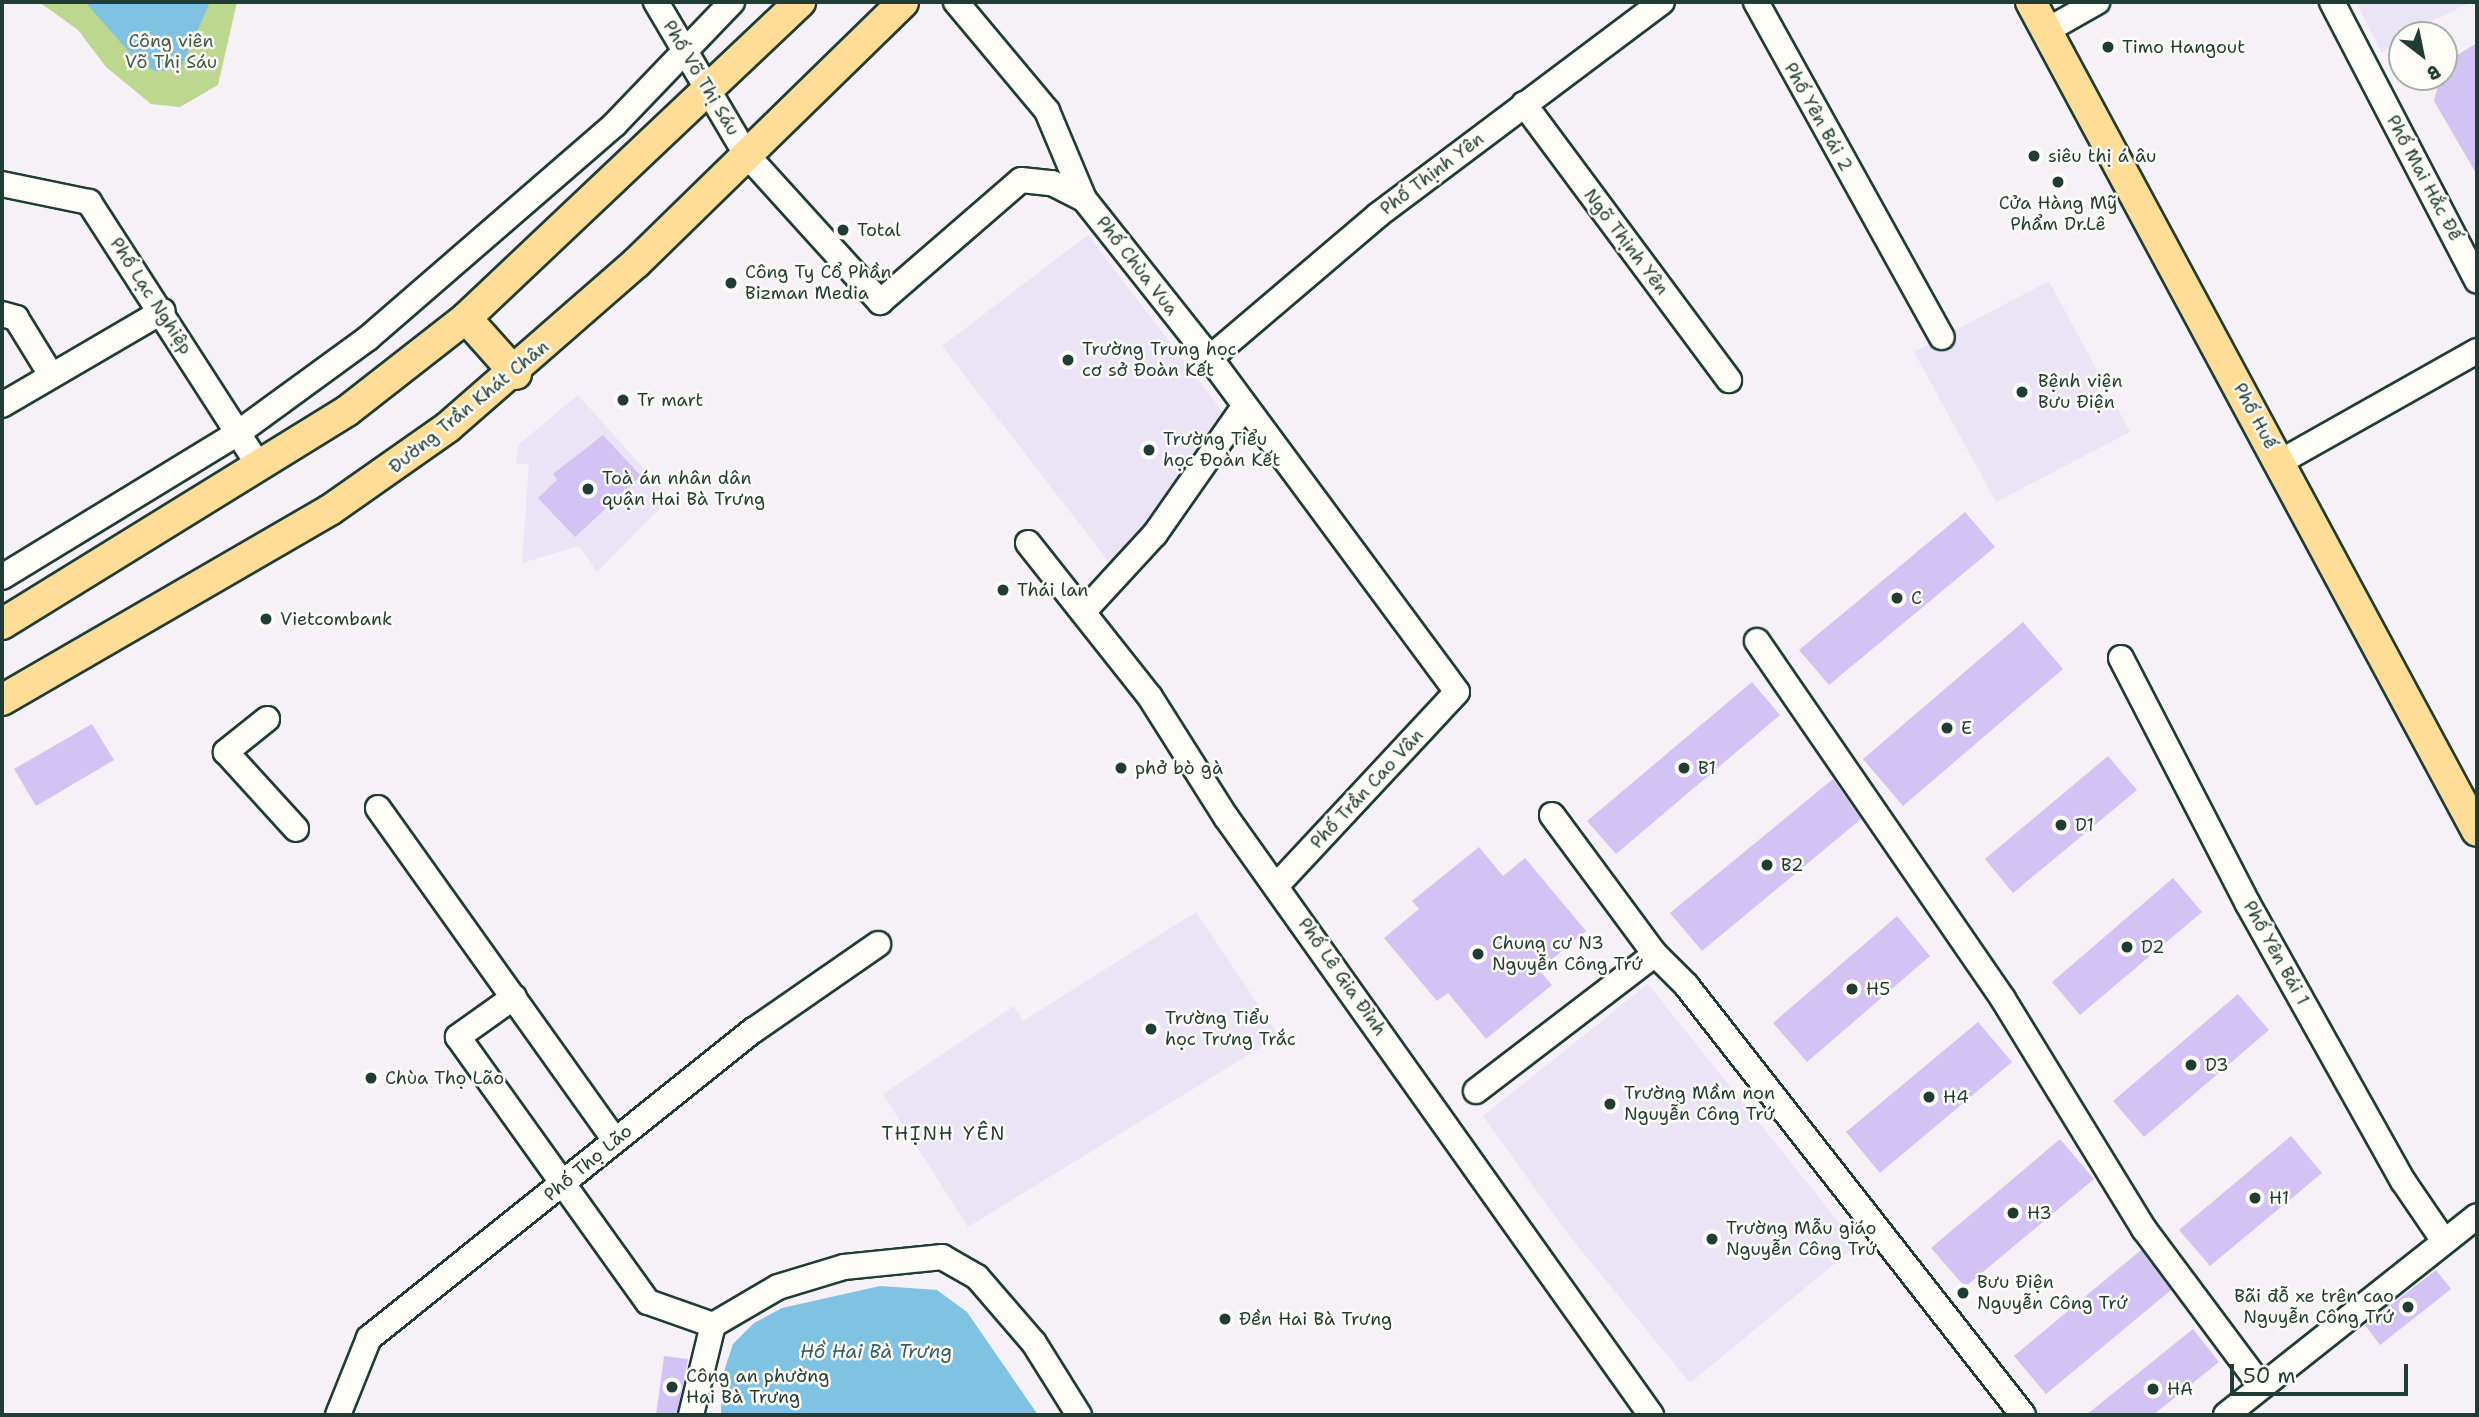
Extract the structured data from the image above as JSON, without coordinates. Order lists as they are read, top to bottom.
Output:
{
  "streets": {
    "main road": ["Đường Trần Khát Chân", "Phố Huế"],
    "street": [
      "Phố Võ Thị Sáu",
      "Phố Yên Bái 2",
      "Phố Thịnh Yên",
      "Phố Mai Hắc Đế",
      "Ngõ Thịnh Yên",
      "Phố Chùa Vua",
      "Phố Lạc Nghiệp",
      "Phố Trần Cao Vân",
      "Phố Yên Bái 1",
      "Phố Lê Gia Đỉnh",
      "Phố Thọ Lão"
    ]
  },
  "crossings": [
    ["Phố Võ Thị Sáu", "Phố Chùa Vua"],
    ["Phố Võ Thị Sáu", "Đường Trần Khát Chân"],
    ["Phố Thịnh Yên", "Ngõ Thịnh Yên"],
    ["Phố Thịnh Yên", "Phố Chùa Vua"],
    ["Phố Chùa Vua", "Phố Trần Cao Vân"],
    ["Phố Trần Cao Vân", "Phố Lê Gia Đỉnh"]
  ],
  "districts": ["THỊNH YÊN"],
  "water": ["Hồ Hai Bà Trưng"],
  "parks": ["Công viên Võ Thị Sáu"],
  "places": [
    "Timo Hangout",
    "siêu thị á âu",
    "Cửa Hàng Mỹ Phẩm Dr.Lê",
    "Total",
    "Công Ty Cổ Phần Bizman Media",
    "Trường Trung học cơ sở Đoàn Kết",
    "Bệnh viện Bưu Điện",
    "Tr mart",
    "Trường Tiểu học Đoàn Kết",
    "Toà án nhân dân quận Hai Bà Trưng",
    "Thái lan",
    "C",
    "Vietcombank",
    "E",
    "phở bò gà",
    "B1",
    "D1",
    "B2",
    "D2",
    "Chung cư N3 Nguyễn Công Trứ",
    "H5",
    "Trường Tiểu học Trưng Trắc",
    "D3",
    "Chùa Thọ Lão",
    "H4",
    "Trường Mầm non Nguyễn Công Trứ",
    "H1",
    "H3",
    "Trường Mẫu giáo Nguyễn Công Trứ",
    "Bưu Điện Nguyễn Công Trứ",
    "Bãi đỗ xe trên cao Nguyễn Công Trứ",
    "Đền Hai Bà Trưng",
    "Công an phường Hai Bà Trưng",
    "HA"
  ],
  "scale_bar": "50 m",
  "north": "bottom right"
}
